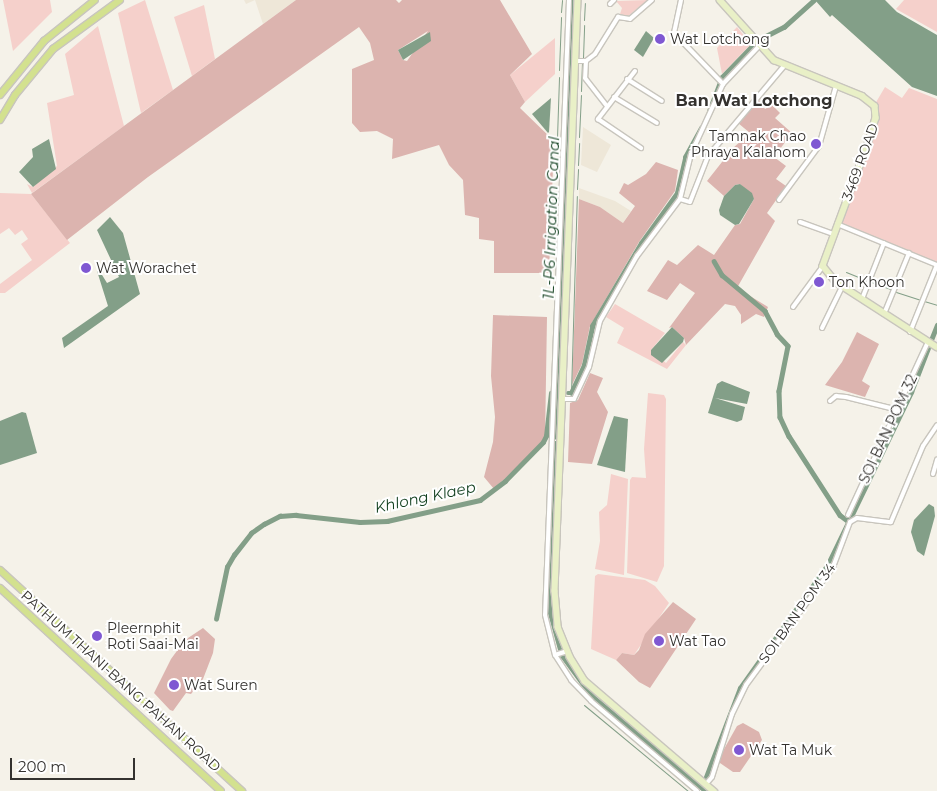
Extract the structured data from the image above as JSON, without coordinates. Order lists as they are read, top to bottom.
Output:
{
  "streets": {
    "main road": ["3469 ROAD", "PATHUM THANI-BANG PAHAN ROAD"],
    "street": ["SOI BAN POM 32", "SOI BAN POM 34"]
  },
  "districts": ["Ban Wat Lotchong"],
  "water": ["1L-P6 Irrigation Canal", "Khlong Klaep"],
  "places": [
    "Wat Lotchong",
    "Tamnak Chao Phraya Kalahom",
    "Wat Worachet",
    "Ton Khoon",
    "Pleernphit Roti Saai-Mai",
    "Wat Tao",
    "Wat Suren",
    "Wat Ta Muk"
  ],
  "scale_bar": "200 m"
}
